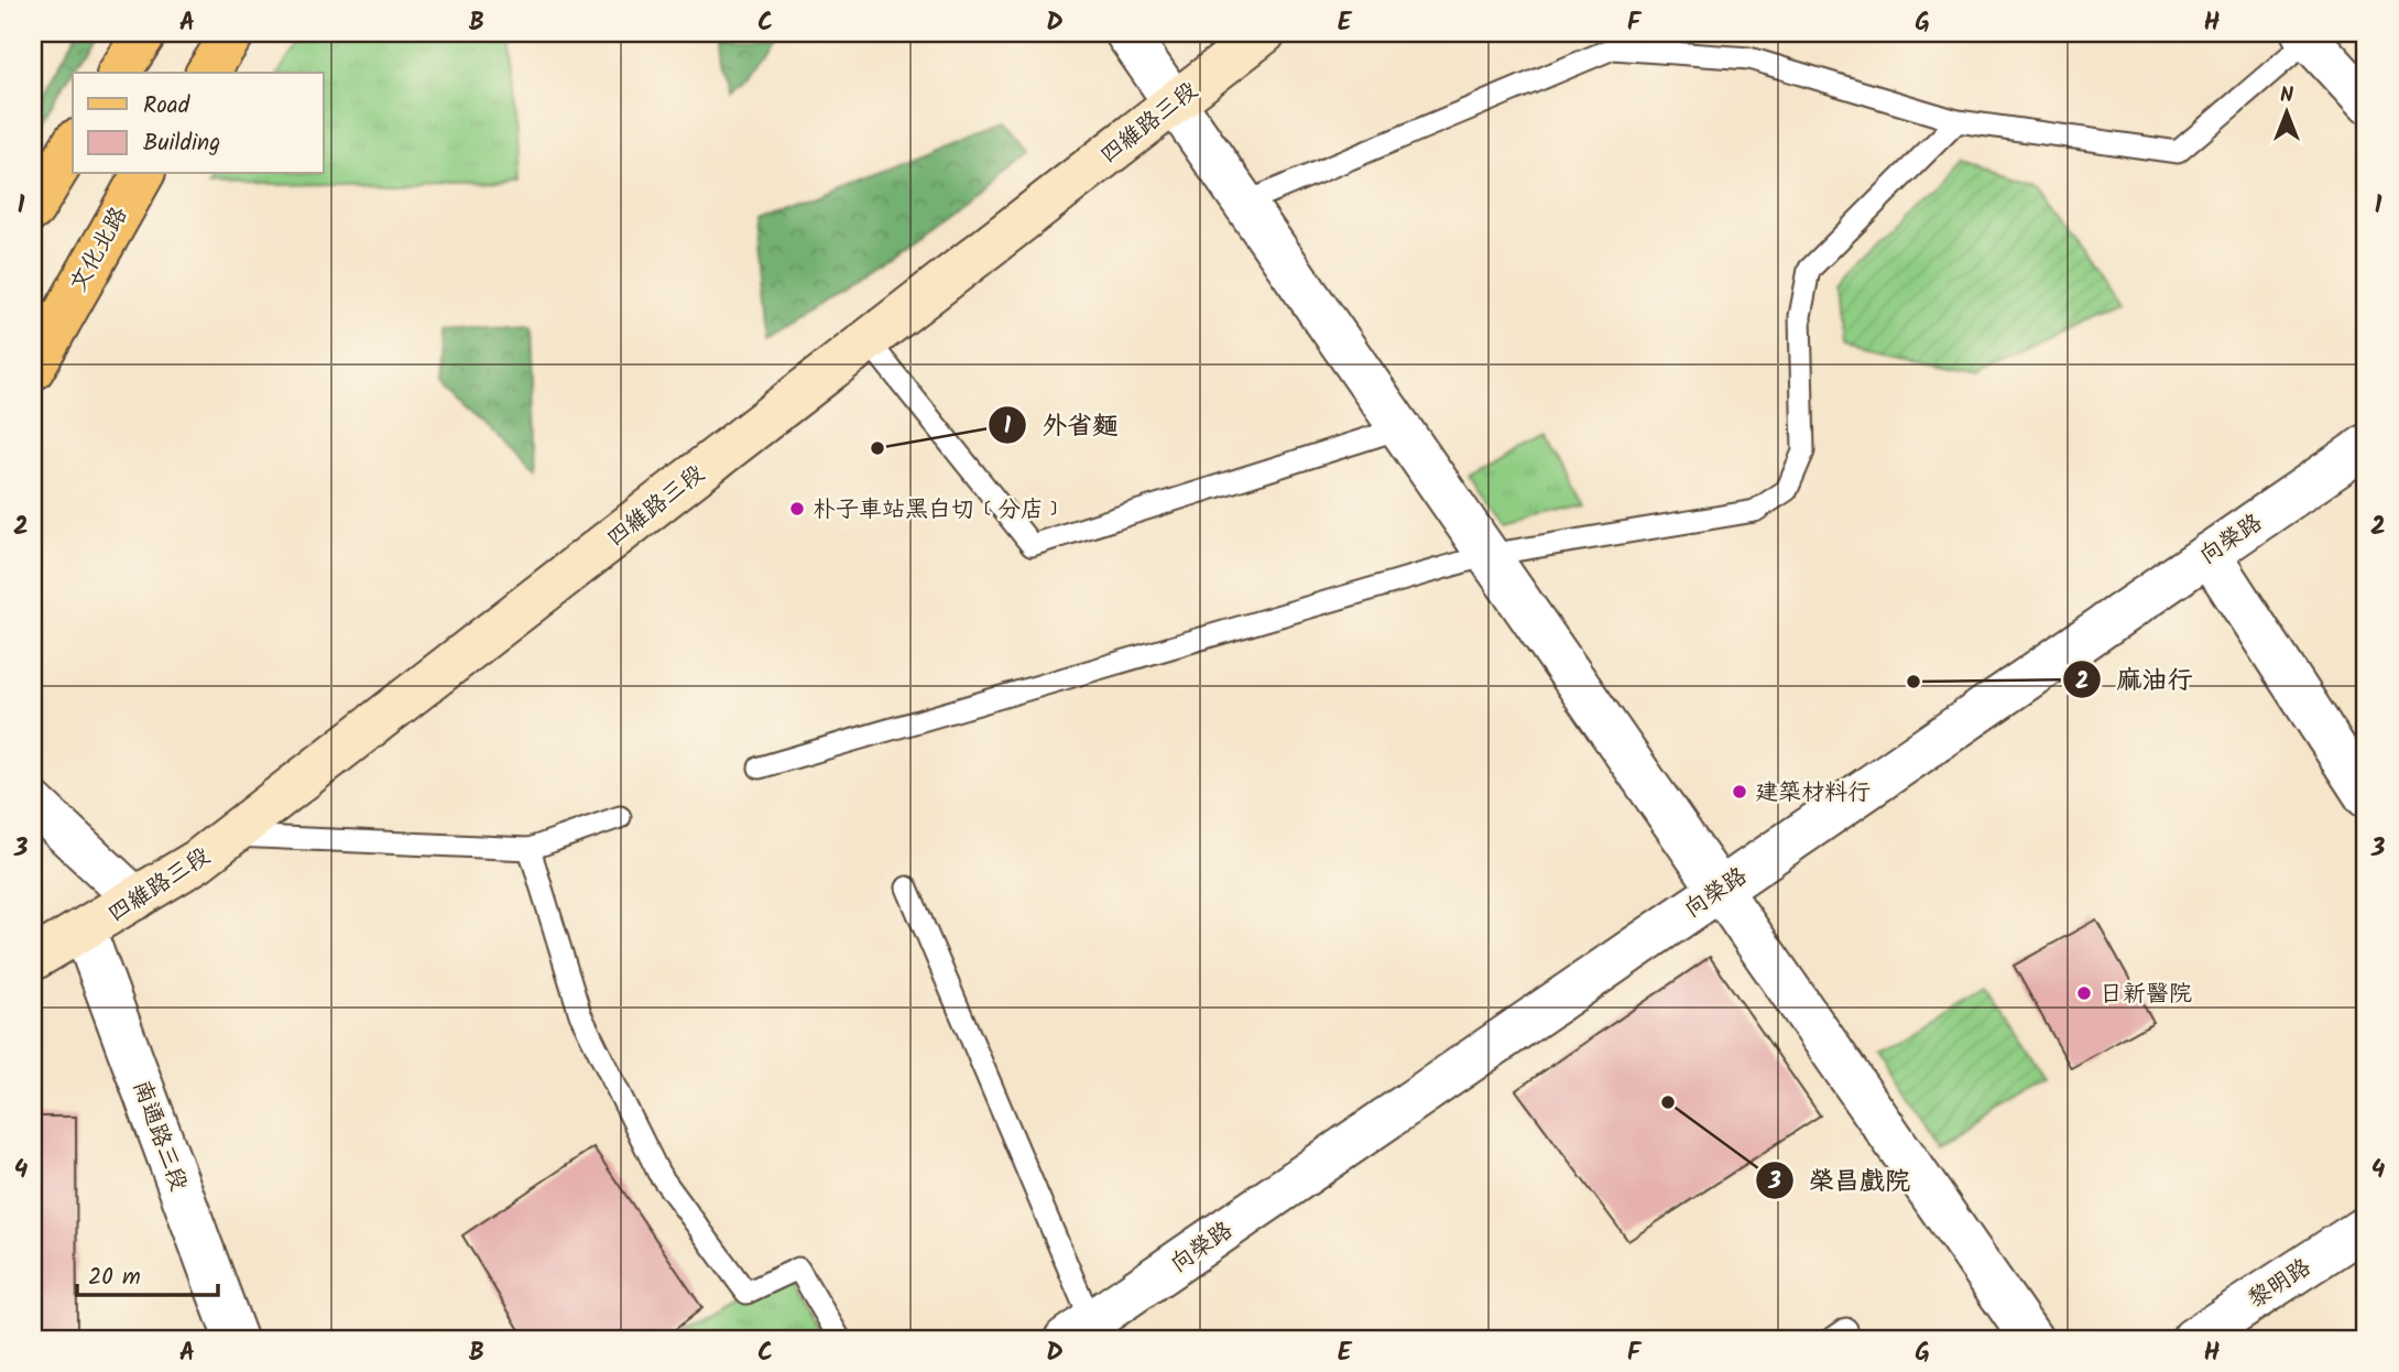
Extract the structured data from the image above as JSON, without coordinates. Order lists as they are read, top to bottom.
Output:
{
  "streets": {
    "main road": ["文化北路"],
    "street": [
      "四維路三段",
      "向榮路",
      "南通路三段",
      "黎明路"
    ]
  },
  "crossings": [
    ["四維路三段", "南通路三段"]
  ],
  "places": [
    "外省麵",
    "朴子車站黑白切﹝分店﹞",
    "麻油行",
    "建築材料行",
    "日新醫院",
    "榮昌戲院"
  ],
  "legend": ["Road", "Building"],
  "scale_bar": "20 m",
  "north": "top",
  "grid": {
    "columns": [
      "A",
      "B",
      "C",
      "D",
      "E",
      "F",
      "G",
      "H"
    ],
    "rows": [
      "1",
      "2",
      "3",
      "4"
    ]
  }
}
